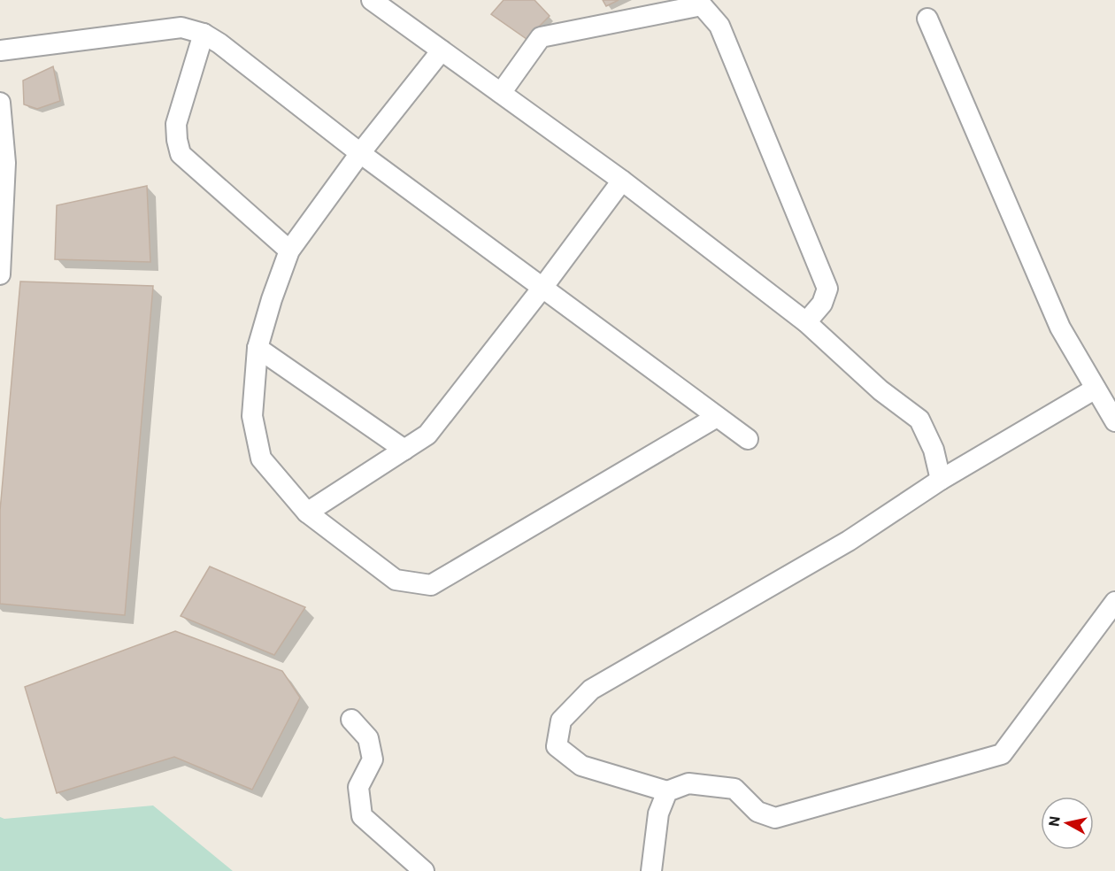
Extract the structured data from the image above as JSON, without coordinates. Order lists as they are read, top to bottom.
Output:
{
  "north": "left"
}
